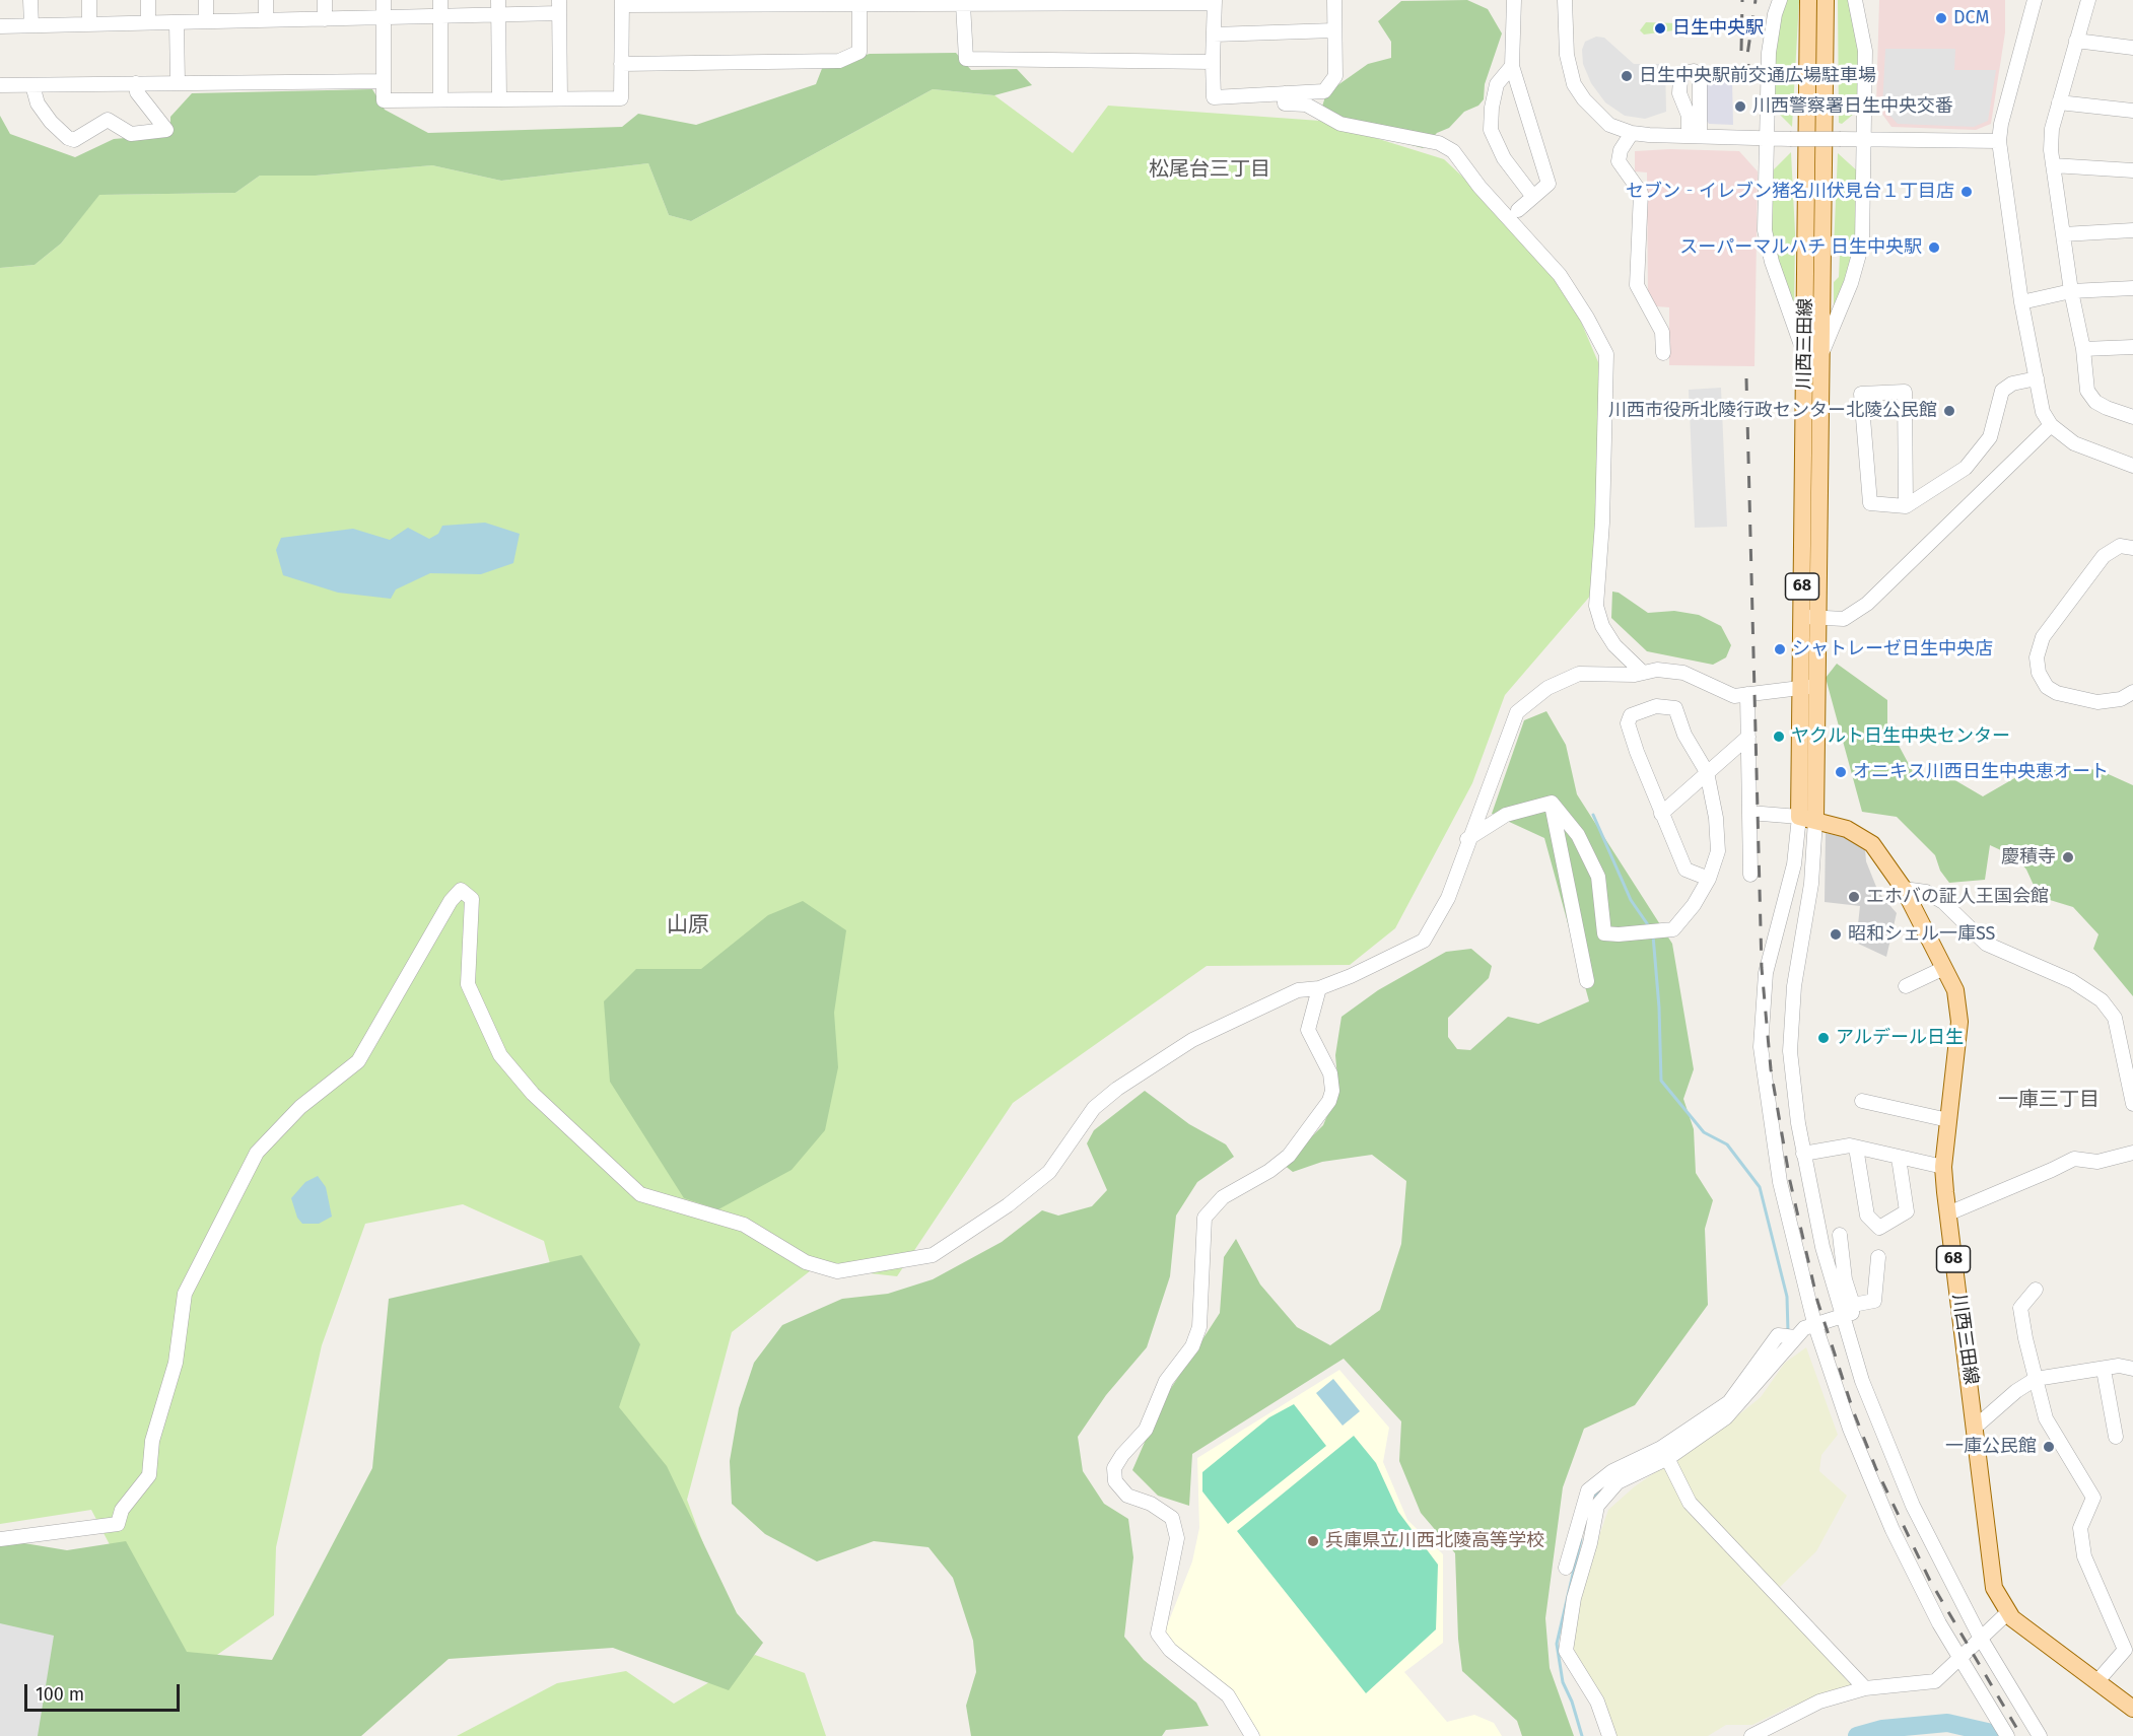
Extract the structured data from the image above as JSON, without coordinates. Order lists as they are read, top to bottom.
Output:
{
  "streets": {
    "main road": ["川西三田線", "68"]
  },
  "districts": ["松尾台三丁目", "山原", "一庫三丁目"],
  "places": [
    "DCM",
    "日生中央駅",
    "日生中央駅前交通広場駐車場",
    "川西警察署日生中央交番",
    "セブン‐イレブン猪名川伏見台１丁目店",
    "スーパーマルハチ 日生中央駅",
    "川西市役所北陵行政センター北陵公民館",
    "シャトレーゼ日生中央店",
    "ヤクルト日生中央センター",
    "オニキス川西日生中央恵オート",
    "慶積寺",
    "エホバの証人王国会館",
    "昭和シェル一庫SS",
    "アルデール日生",
    "一庫公民館",
    "兵庫県立川西北陵高等学校"
  ],
  "scale_bar": "100 m"
}
